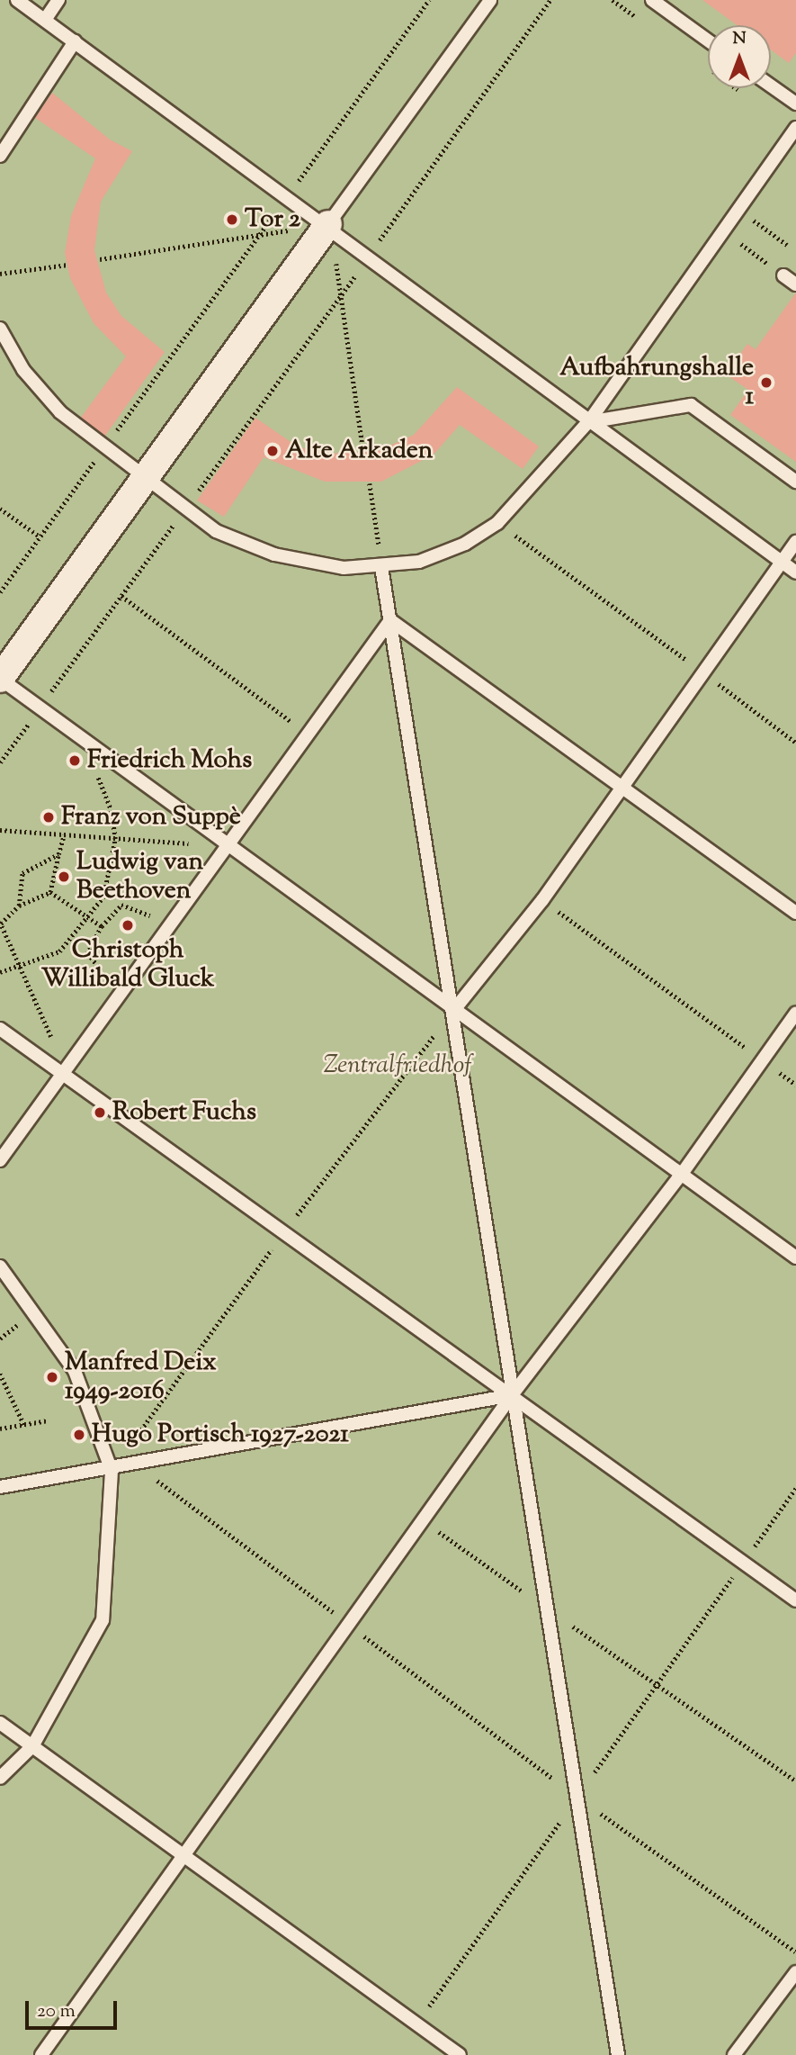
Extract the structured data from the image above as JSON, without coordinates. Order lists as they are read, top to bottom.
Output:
{
  "parks": ["Zentralfriedhof"],
  "places": [
    "Tor 2",
    "Aufbahrungshalle 1",
    "Alte Arkaden",
    "Friedrich Mohs",
    "Franz von Suppè",
    "Ludwig van Beethoven",
    "Christoph Willibald Gluck",
    "Robert Fuchs",
    "Manfred Deix 1949-2016",
    "Hugo Portisch 1927-2021"
  ],
  "scale_bar": "20 m",
  "north": "top"
}
